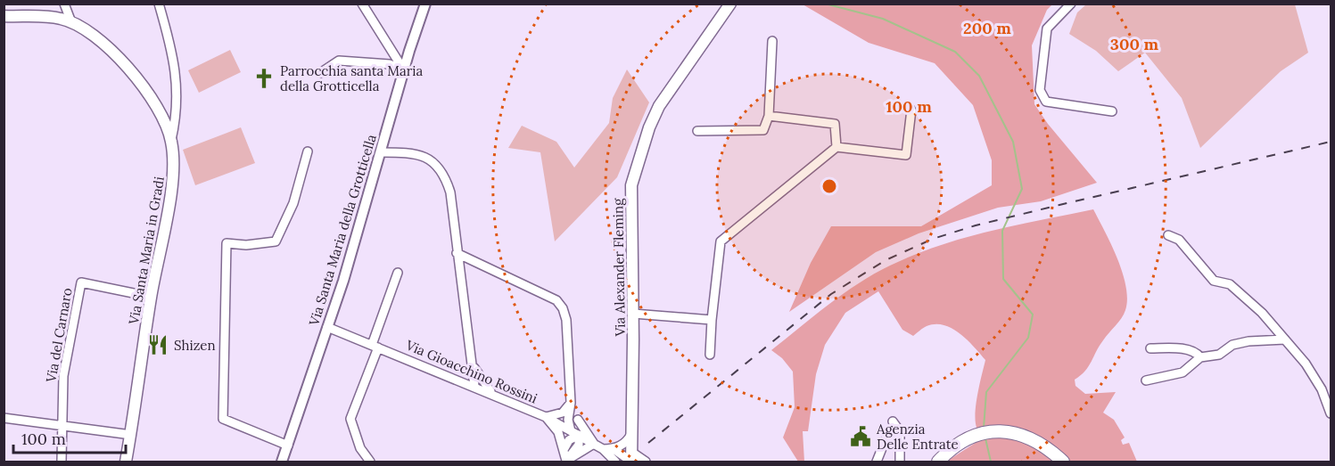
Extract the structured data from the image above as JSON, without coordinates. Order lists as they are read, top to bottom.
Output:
{
  "streets": {
    "main road": ["Via Santa Maria in Gradi", "Via Alexander Fleming"],
    "street": ["Via Santa Maria della Grotticella", "Via del Carnaro", "Via Gioacchino Rossini"]
  },
  "crossings": [
    ["Via Santa Maria della Grotticella", "Via Gioacchino Rossini"],
    ["Via Santa Maria in Gradi", "Via del Carnaro"]
  ],
  "places": {
    "church": ["Parrocchia santa Maria della Grotticella"],
    "restaurant": ["Shizen"],
    "public building": ["Agenzia Delle Entrate"]
  },
  "scale_bar": "100 m",
  "rings": ["200 m", "300 m", "100 m"]
}
